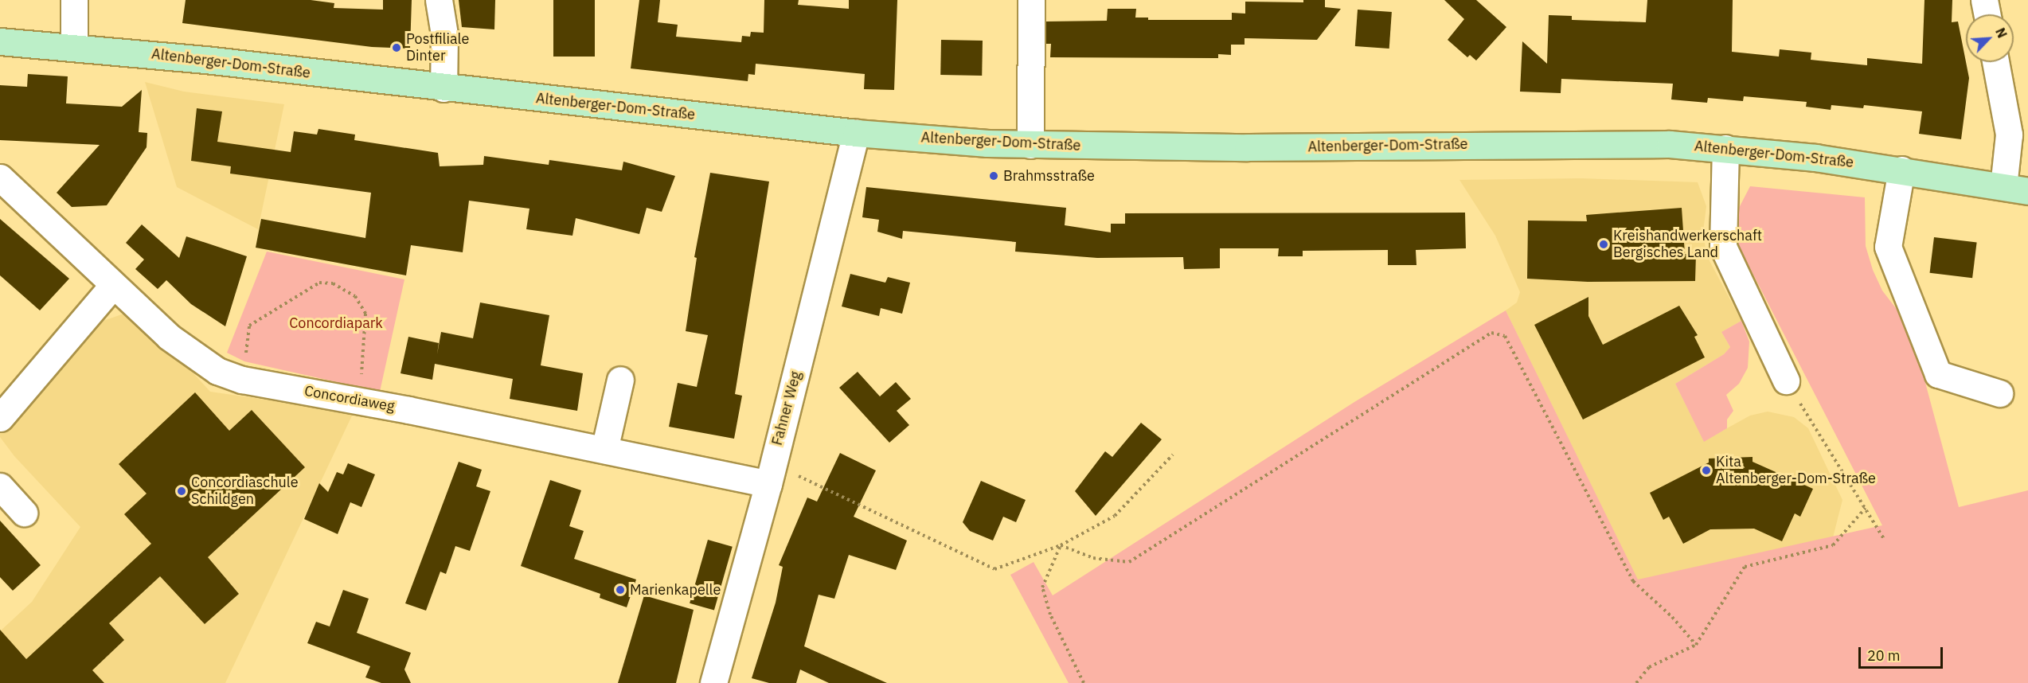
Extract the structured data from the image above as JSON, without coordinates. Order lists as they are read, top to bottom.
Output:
{
  "streets": {
    "main road": ["Altenberger-Dom-Straße"],
    "street": ["Concordiaweg", "Fahner Weg"]
  },
  "crossings": [
    ["Altenberger-Dom-Straße", "Fahner Weg"],
    ["Concordiaweg", "Fahner Weg"]
  ],
  "parks": ["Concordiapark"],
  "places": [
    "Postfiliale Dinter",
    "Brahmsstraße",
    "Kreishandwerkerschaft Bergisches Land",
    "Kita Altenberger-Dom-Straße",
    "Concordiaschule Schildgen",
    "Marienkapelle"
  ],
  "scale_bar": "20 m",
  "north": "top right"
}
